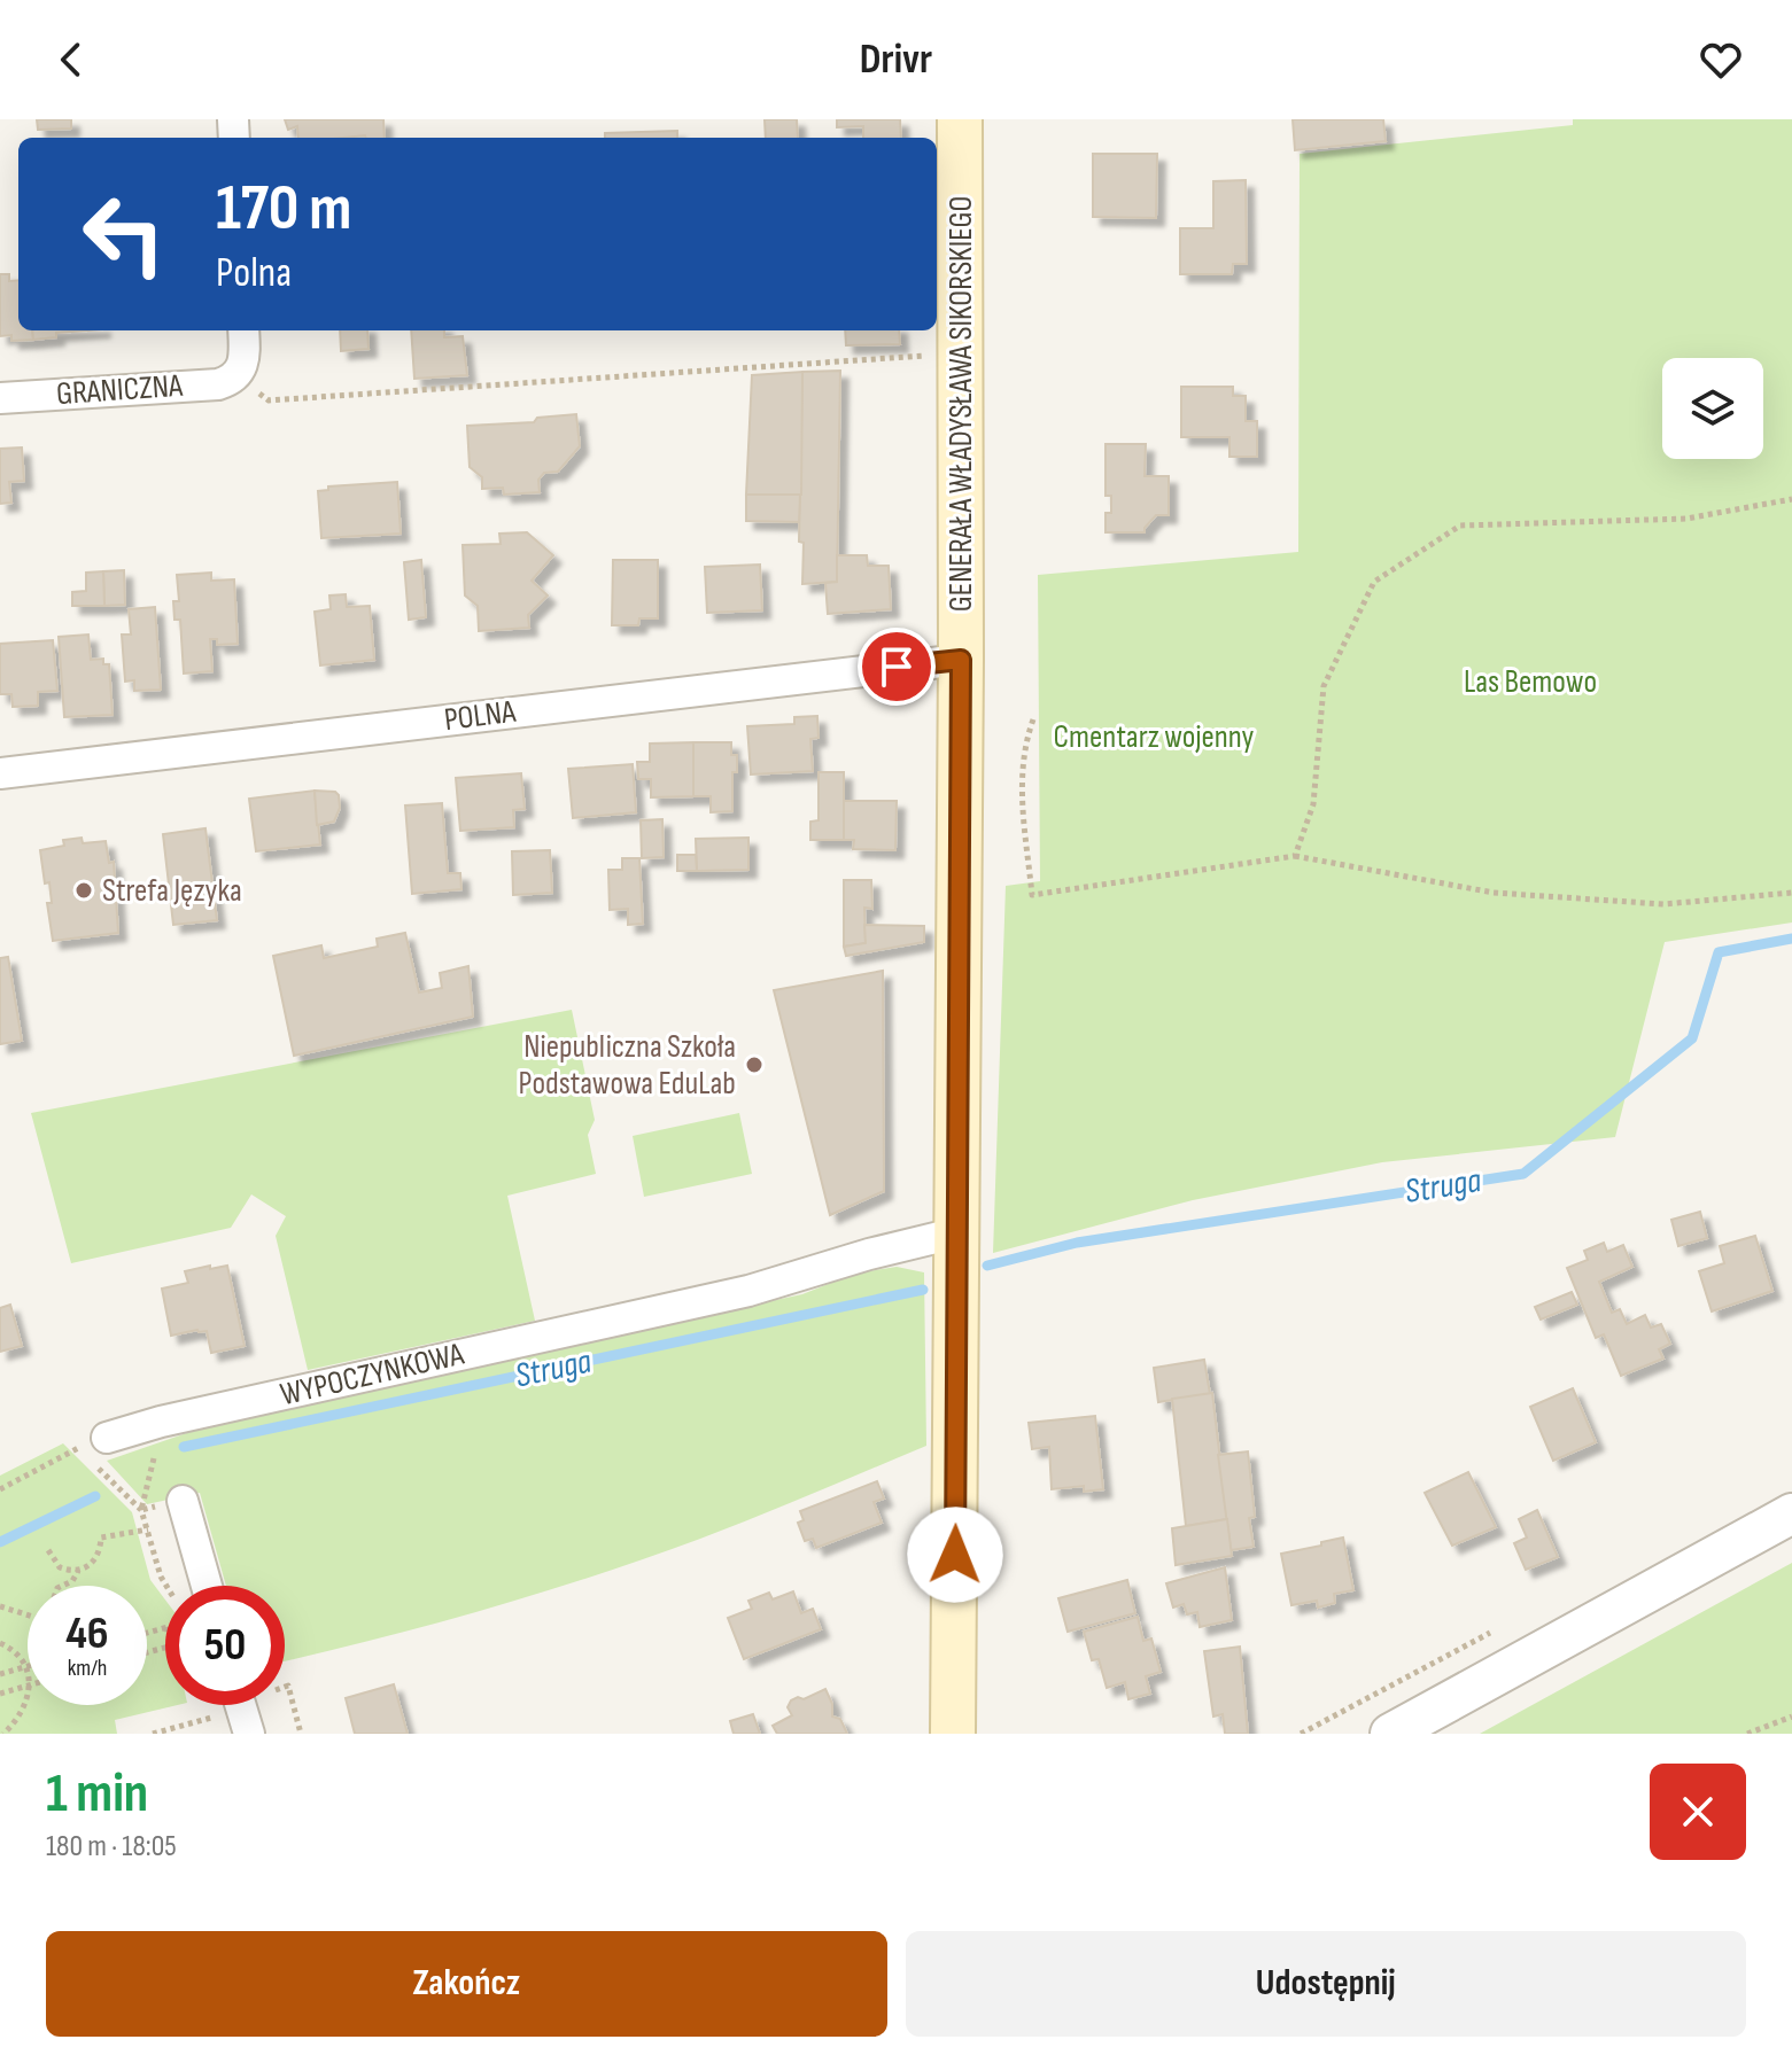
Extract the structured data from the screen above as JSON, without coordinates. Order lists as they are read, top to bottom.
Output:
{
  "streets": {
    "main road": ["GENERAŁA WŁADYSŁAWA SIKORSKIEGO"],
    "street": ["GRANICZNA", "POLNA", "WYPOCZYNKOWA"]
  },
  "crossings": [
    ["GENERAŁA WŁADYSŁAWA SIKORSKIEGO", "POLNA"],
    ["GENERAŁA WŁADYSŁAWA SIKORSKIEGO", "WYPOCZYNKOWA"]
  ],
  "water": ["Struga"],
  "parks": ["Las Bemowo", "Cmentarz wojenny"],
  "places": ["Strefa Języka", "Niepubliczna Szkoła Podstawowa EduLab"],
  "page": {
    "header": "Drivr",
    "turn": ["170 m", "Polna"],
    "speed": "46 km/h",
    "limit": "50",
    "heading": ["1 min", "180 m · 18:05"],
    "buttons": ["Zakończ", "Udostępnij"]
  }
}
